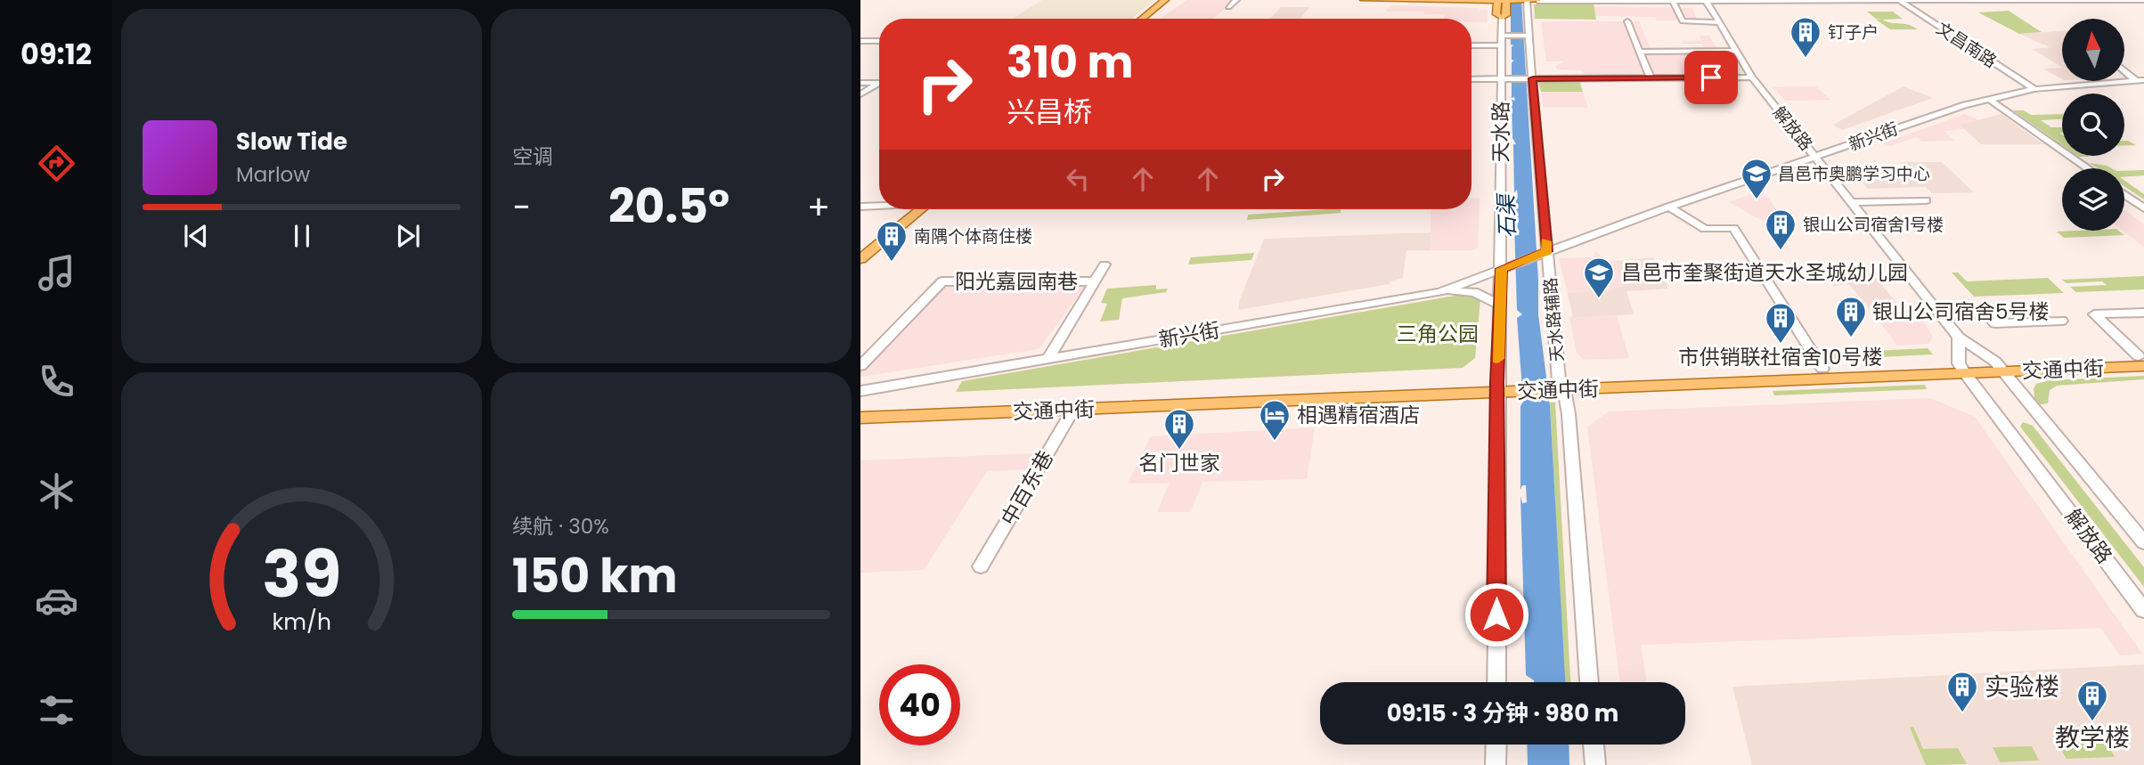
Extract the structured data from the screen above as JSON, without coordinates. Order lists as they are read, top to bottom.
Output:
{
  "streets": {
    "main road": ["天水路", "交通中街"],
    "street": [
      "文昌南路",
      "解放路",
      "新兴街",
      "阳光嘉园南巷",
      "天水路辅路",
      "中百东巷"
    ]
  },
  "crossings": [
    ["文昌南路", "新兴街"],
    ["解放路", "新兴街"],
    ["解放路", "交通中街"],
    ["天水路", "新兴街"],
    ["天水路", "交通中街"],
    ["新兴街", "阳光嘉园南巷"],
    ["新兴街", "天水路辅路"],
    ["天水路辅路", "交通中街"],
    ["交通中街", "中百东巷"]
  ],
  "water": ["石渠"],
  "parks": ["三角公园"],
  "places": {
    "building": [
      "钉子户",
      "银山公司宿舍1号楼",
      "南隅个体商住楼",
      "银山公司宿舍5号楼",
      "市供销联社宿舍10号楼",
      "名门世家",
      "实验楼",
      "教学楼"
    ],
    "school or university": ["昌邑市奥鹏学习中心", "昌邑市奎聚街道天水圣城幼儿园"],
    "hotel": ["相遇精宿酒店"]
  },
  "north": "top",
  "page": {
    "tabs": "09:12",
    "tile": [
      "空调",
      ["续航 · 30%", "150 km"]
    ],
    "turn": ["310 m", "兴昌桥"],
    "song": ["Slow Tide", "Marlow"],
    "heat": ["−", "20.5°", "+"],
    "limit": "40",
    "trip": "09:15 · 3 分钟 · 980 m",
    "gauge": ["39", "km/h"]
  }
}
